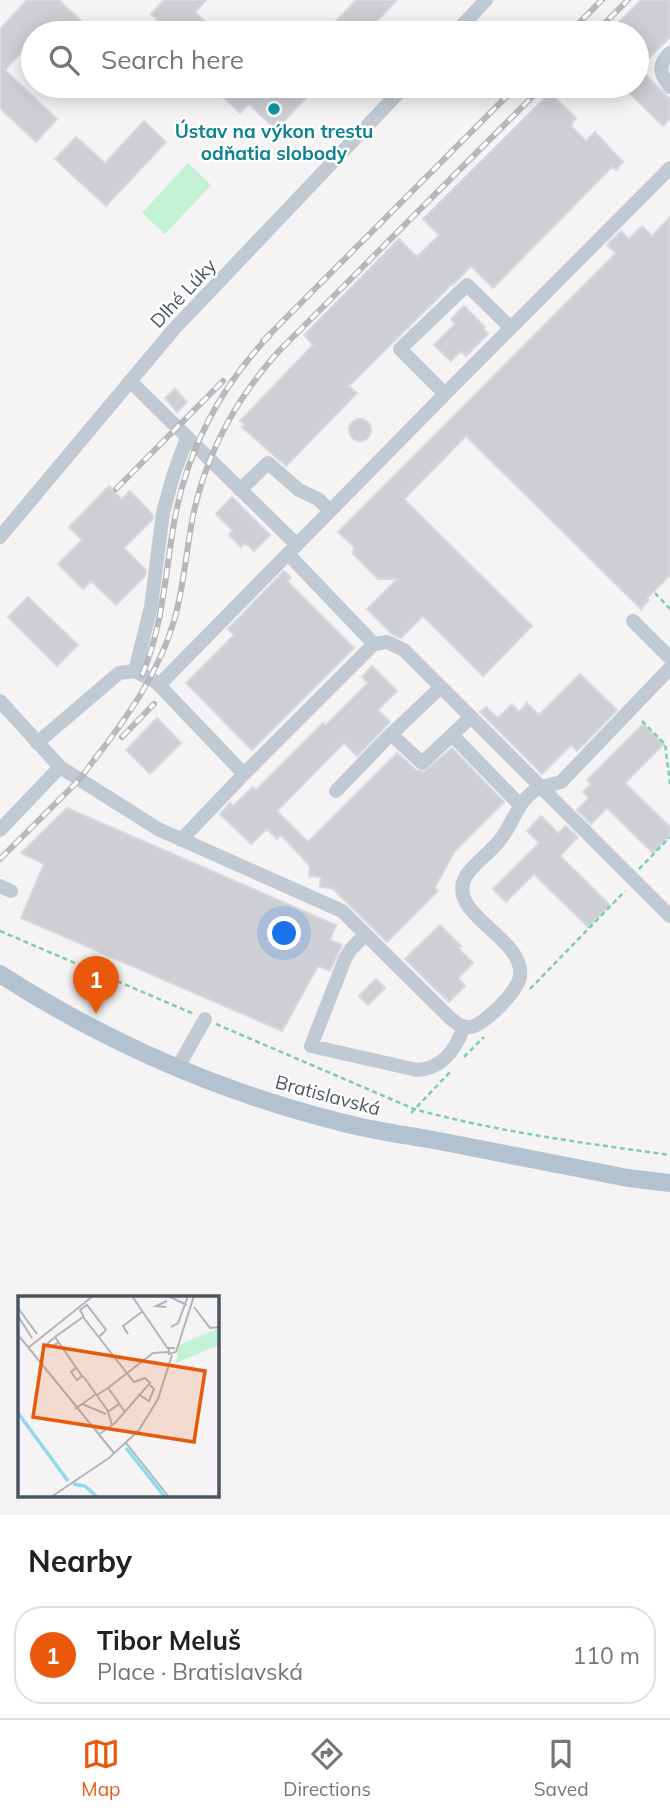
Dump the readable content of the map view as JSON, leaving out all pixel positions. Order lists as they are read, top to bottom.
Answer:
{
  "streets": {
    "main road": ["Bratislavská"],
    "street": ["Dlhé Lúky"]
  },
  "places": ["Ústav na výkon trestu odňatia slobody"],
  "page": {
    "search": "Search here",
    "pins": "1",
    "heading": "Nearby",
    "list": [
      {
        "mark": "1",
        "name": "Tibor Meluš",
        "note": "Place · Bratislavská",
        "value": "110 m"
      }
    ],
    "nav": ["Map", "Directions", "Saved"]
  }
}
